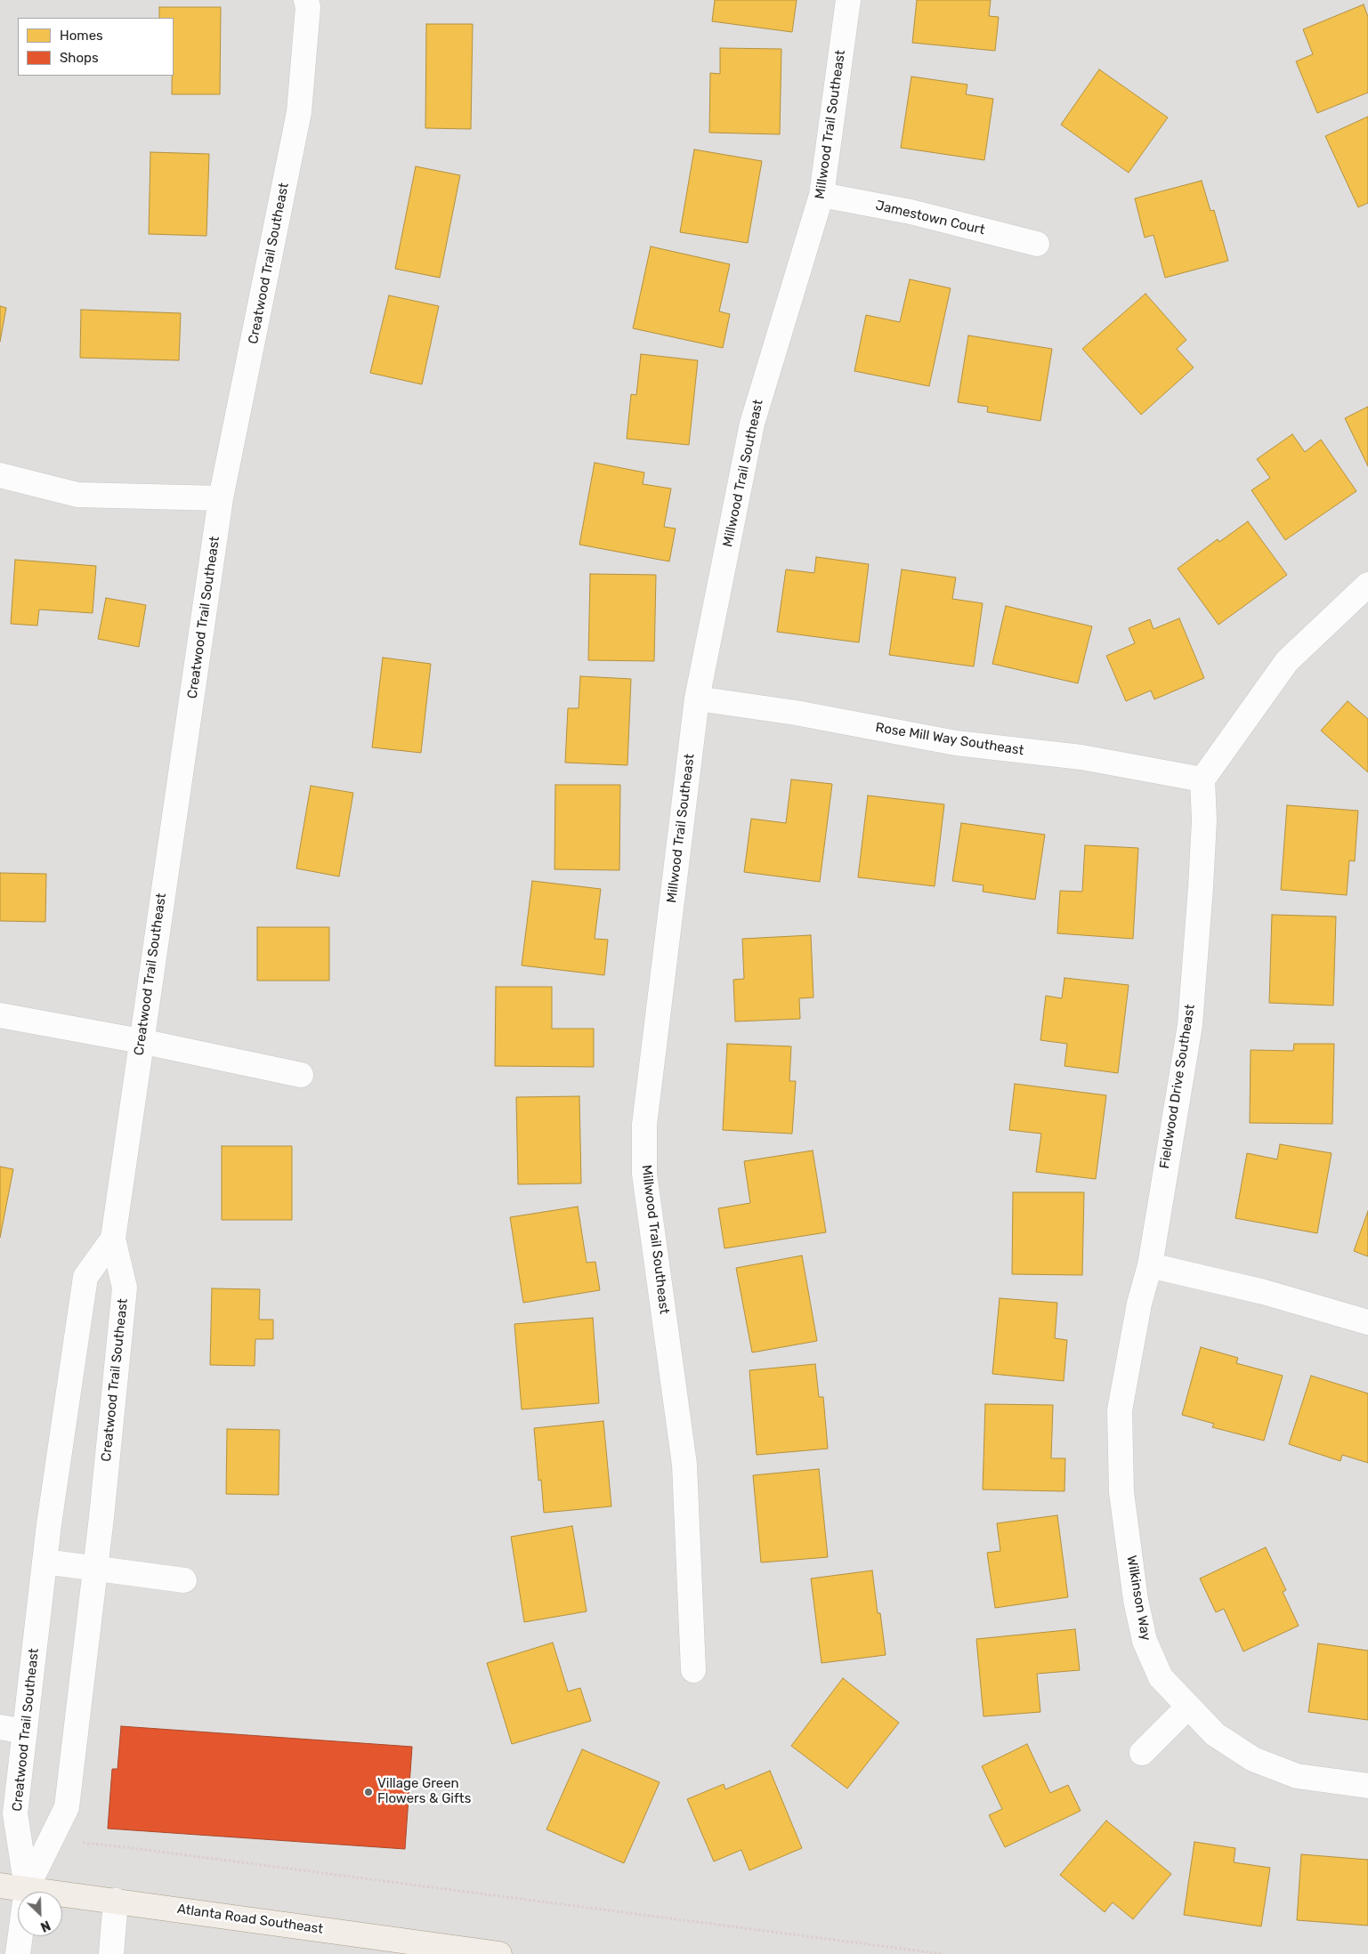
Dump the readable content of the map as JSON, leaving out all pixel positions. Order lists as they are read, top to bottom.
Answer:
{
  "streets": {
    "main road": ["Atlanta Road Southeast"],
    "street": [
      "Millwood Trail Southeast",
      "Jamestown Court",
      "Creatwood Trail Southeast",
      "Rose Mill Way Southeast",
      "Fieldwood Drive Southeast",
      "Wilkinson Way"
    ]
  },
  "crossings": [
    ["Millwood Trail Southeast", "Jamestown Court"],
    ["Millwood Trail Southeast", "Rose Mill Way Southeast"],
    ["Creatwood Trail Southeast", "Atlanta Road Southeast"],
    ["Rose Mill Way Southeast", "Fieldwood Drive Southeast"],
    ["Fieldwood Drive Southeast", "Wilkinson Way"]
  ],
  "places": ["Village Green Flowers & Gifts"],
  "legend": ["Homes", "Shops"],
  "north": "bottom right"
}
